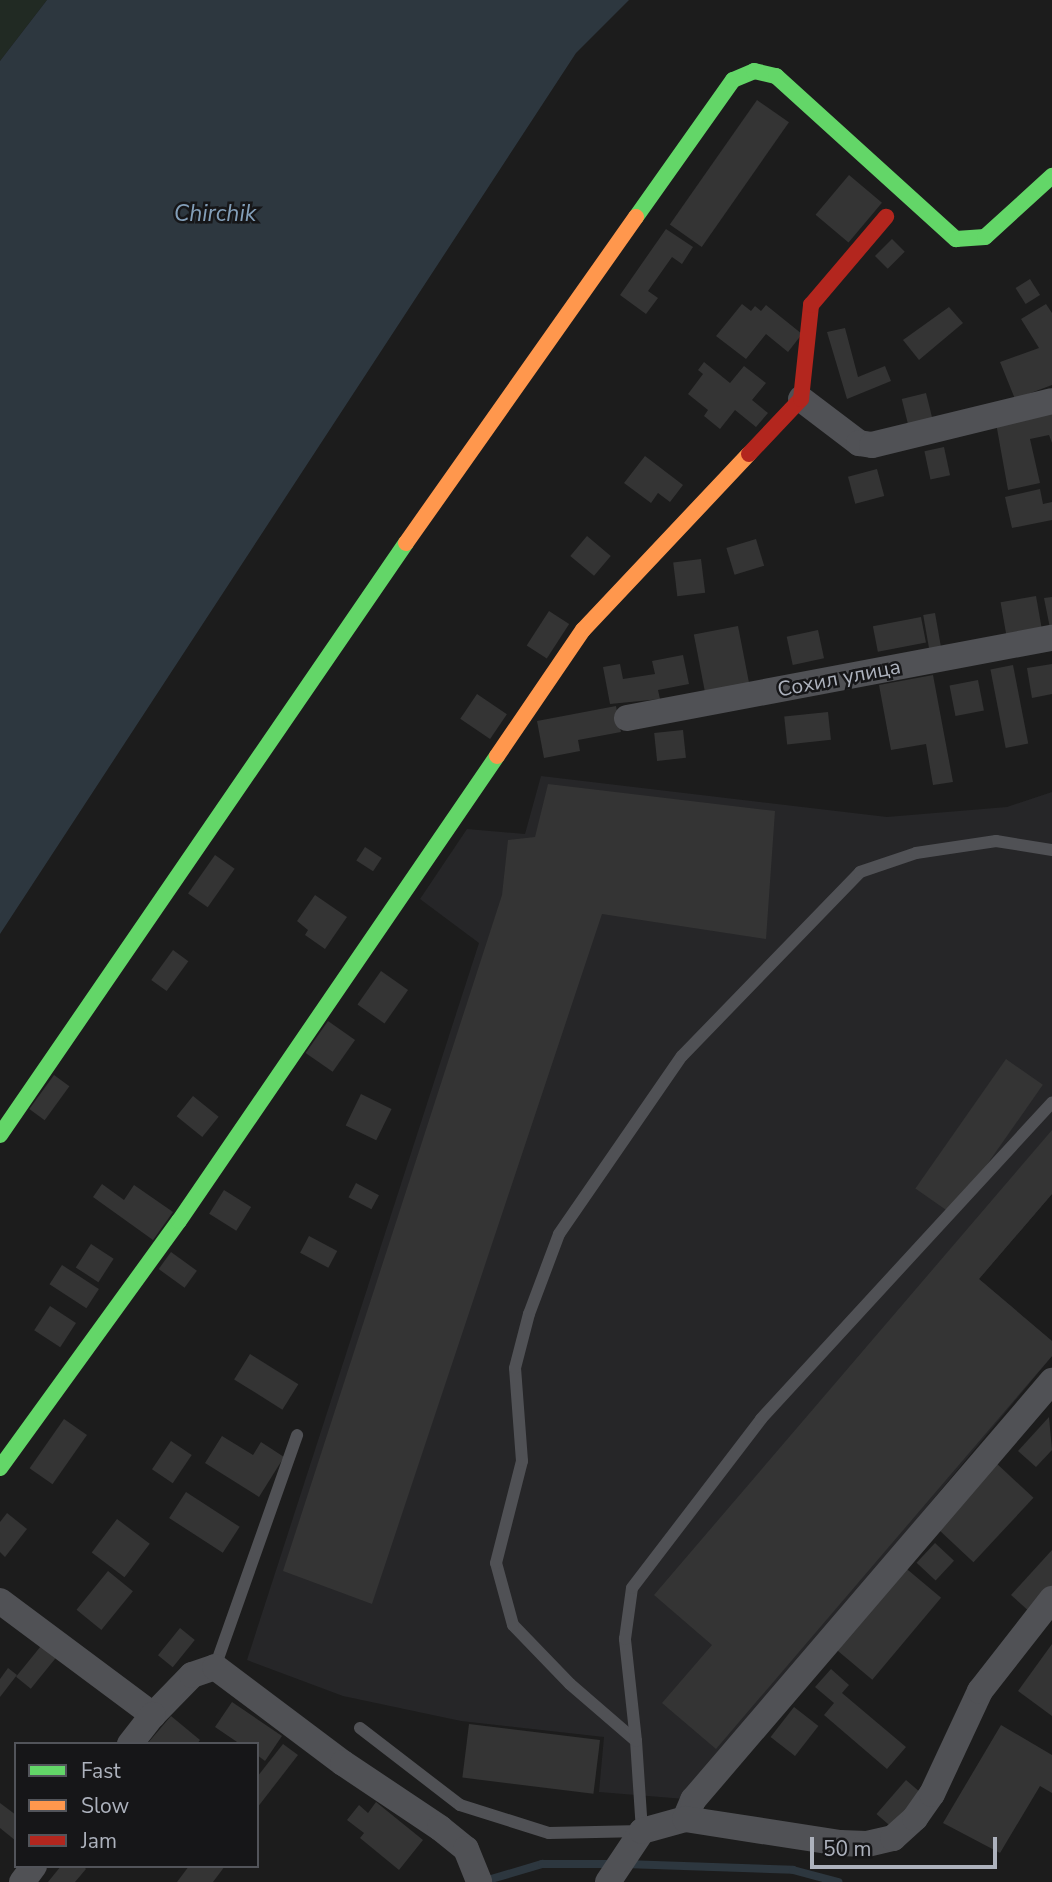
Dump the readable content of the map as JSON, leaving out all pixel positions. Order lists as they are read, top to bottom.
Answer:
{
  "streets": {
    "street": ["Сохил улица"]
  },
  "water": ["Chirchik"],
  "legend": ["Fast", "Slow", "Jam"],
  "scale_bar": "50 m"
}
